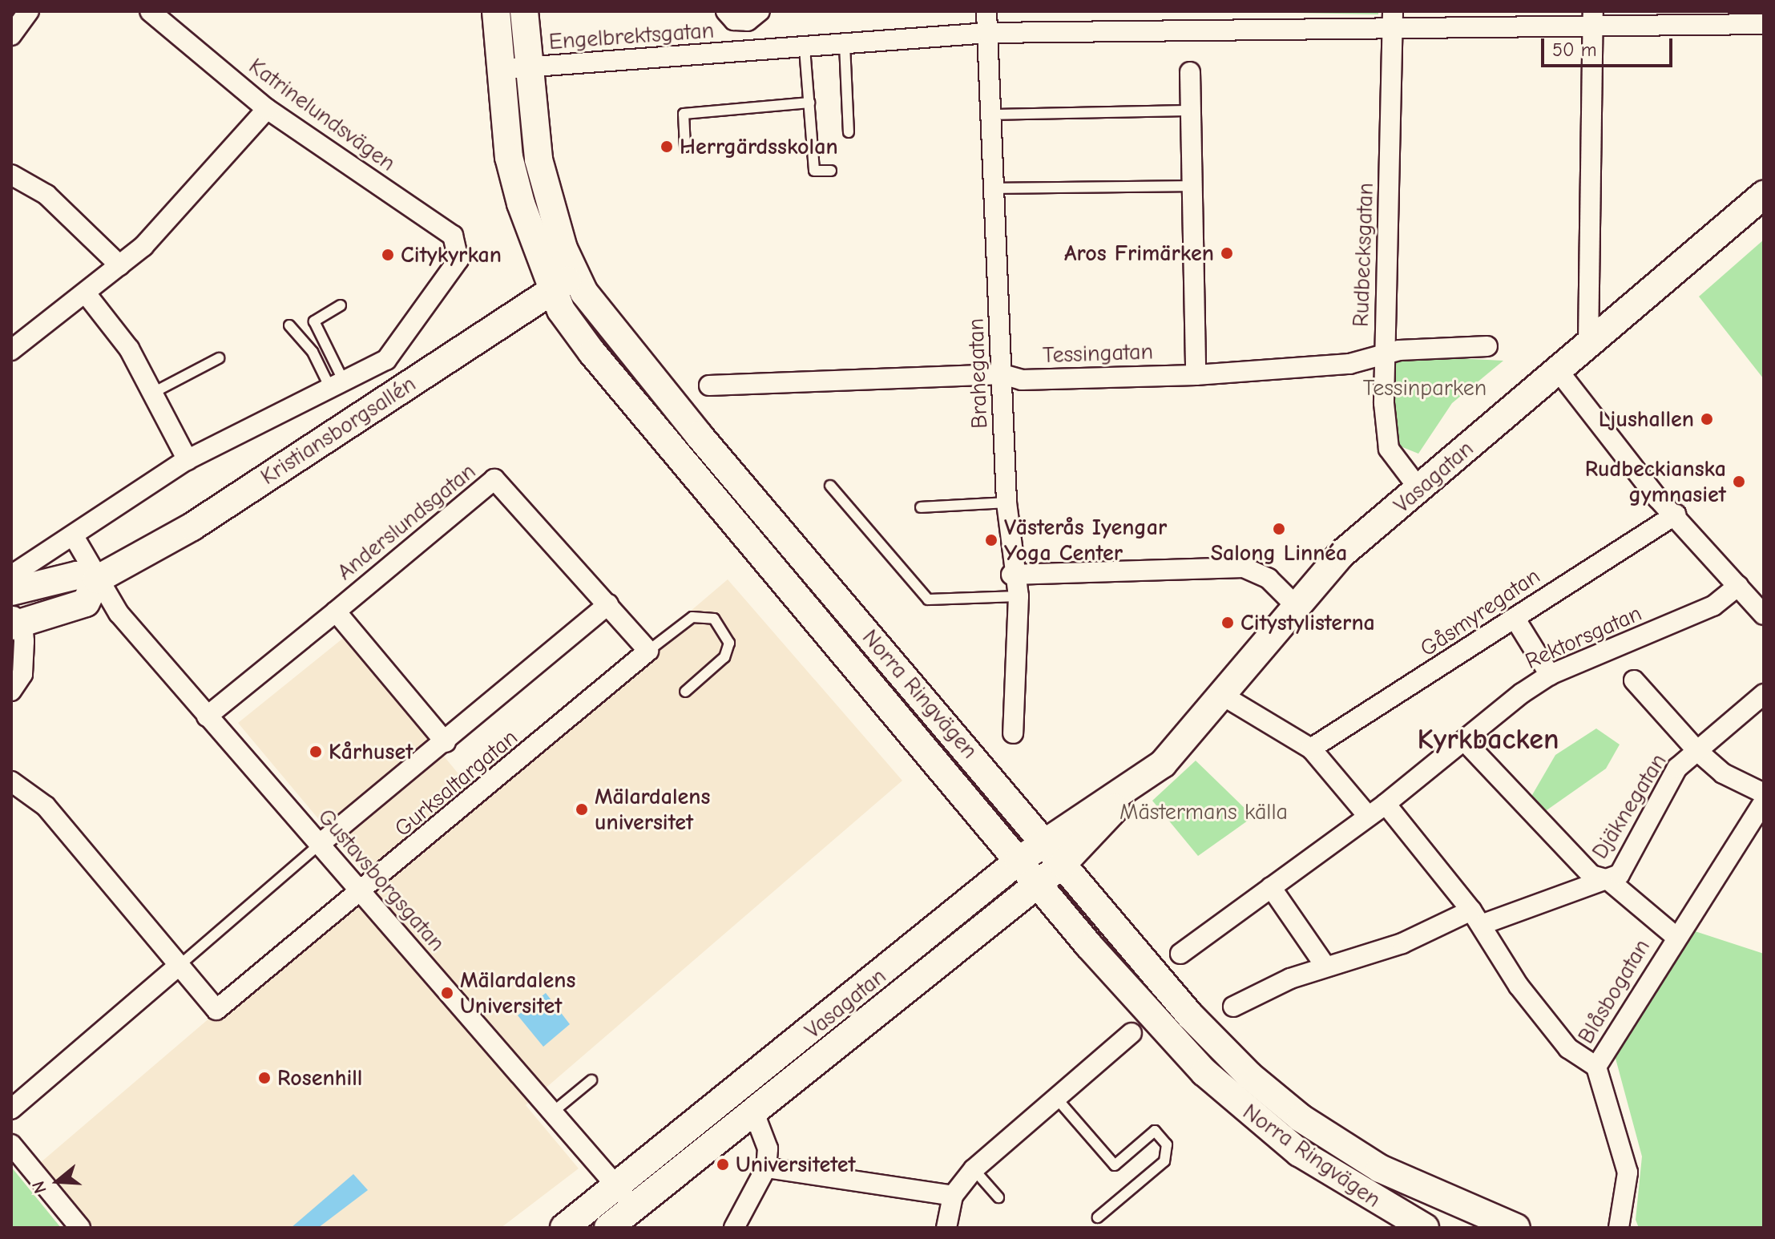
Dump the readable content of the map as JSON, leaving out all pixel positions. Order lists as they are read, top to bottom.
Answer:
{
  "streets": {
    "main road": ["Kristiansborgsallén", "Vasagatan", "Norra Ringvägen"],
    "street": [
      "Engelbrektsgatan",
      "Katrinelundsvägen",
      "Rudbecksgatan",
      "Tessingatan",
      "Brahegatan",
      "Anderslundsgatan",
      "Gåsmyregatan",
      "Rektorsgatan",
      "Gurksaltargatan",
      "Djäknegatan",
      "Gustavsborgsgatan",
      "Blåsbogatan"
    ]
  },
  "crossings": [
    ["Engelbrektsgatan", "Rudbecksgatan"],
    ["Engelbrektsgatan", "Brahegatan"],
    ["Engelbrektsgatan", "Norra Ringvägen"],
    ["Katrinelundsvägen", "Kristiansborgsallén"],
    ["Rudbecksgatan", "Tessingatan"],
    ["Rudbecksgatan", "Vasagatan"],
    ["Tessingatan", "Brahegatan"],
    ["Kristiansborgsallén", "Norra Ringvägen"],
    ["Kristiansborgsallén", "Gustavsborgsgatan"],
    ["Vasagatan", "Norra Ringvägen"],
    ["Vasagatan", "Gustavsborgsgatan"],
    ["Anderslundsgatan", "Gurksaltargatan"],
    ["Anderslundsgatan", "Gustavsborgsgatan"],
    ["Gurksaltargatan", "Gustavsborgsgatan"]
  ],
  "districts": ["Kyrkbacken"],
  "parks": ["Tessinparken", "Mästermans källa"],
  "places": [
    "Herrgärdsskolan",
    "Aros Frimärken",
    "Citykyrkan",
    "Ljushallen",
    "Rudbeckianska gymnasiet",
    "Salong Linnéa",
    "Västerås Iyengar Yoga Center",
    "Citystylisterna",
    "Kårhuset",
    "Mälardalens universitet",
    "Mälardalens Universitet",
    "Rosenhill",
    "Universitetet"
  ],
  "scale_bar": "50 m",
  "north": "left"
}
